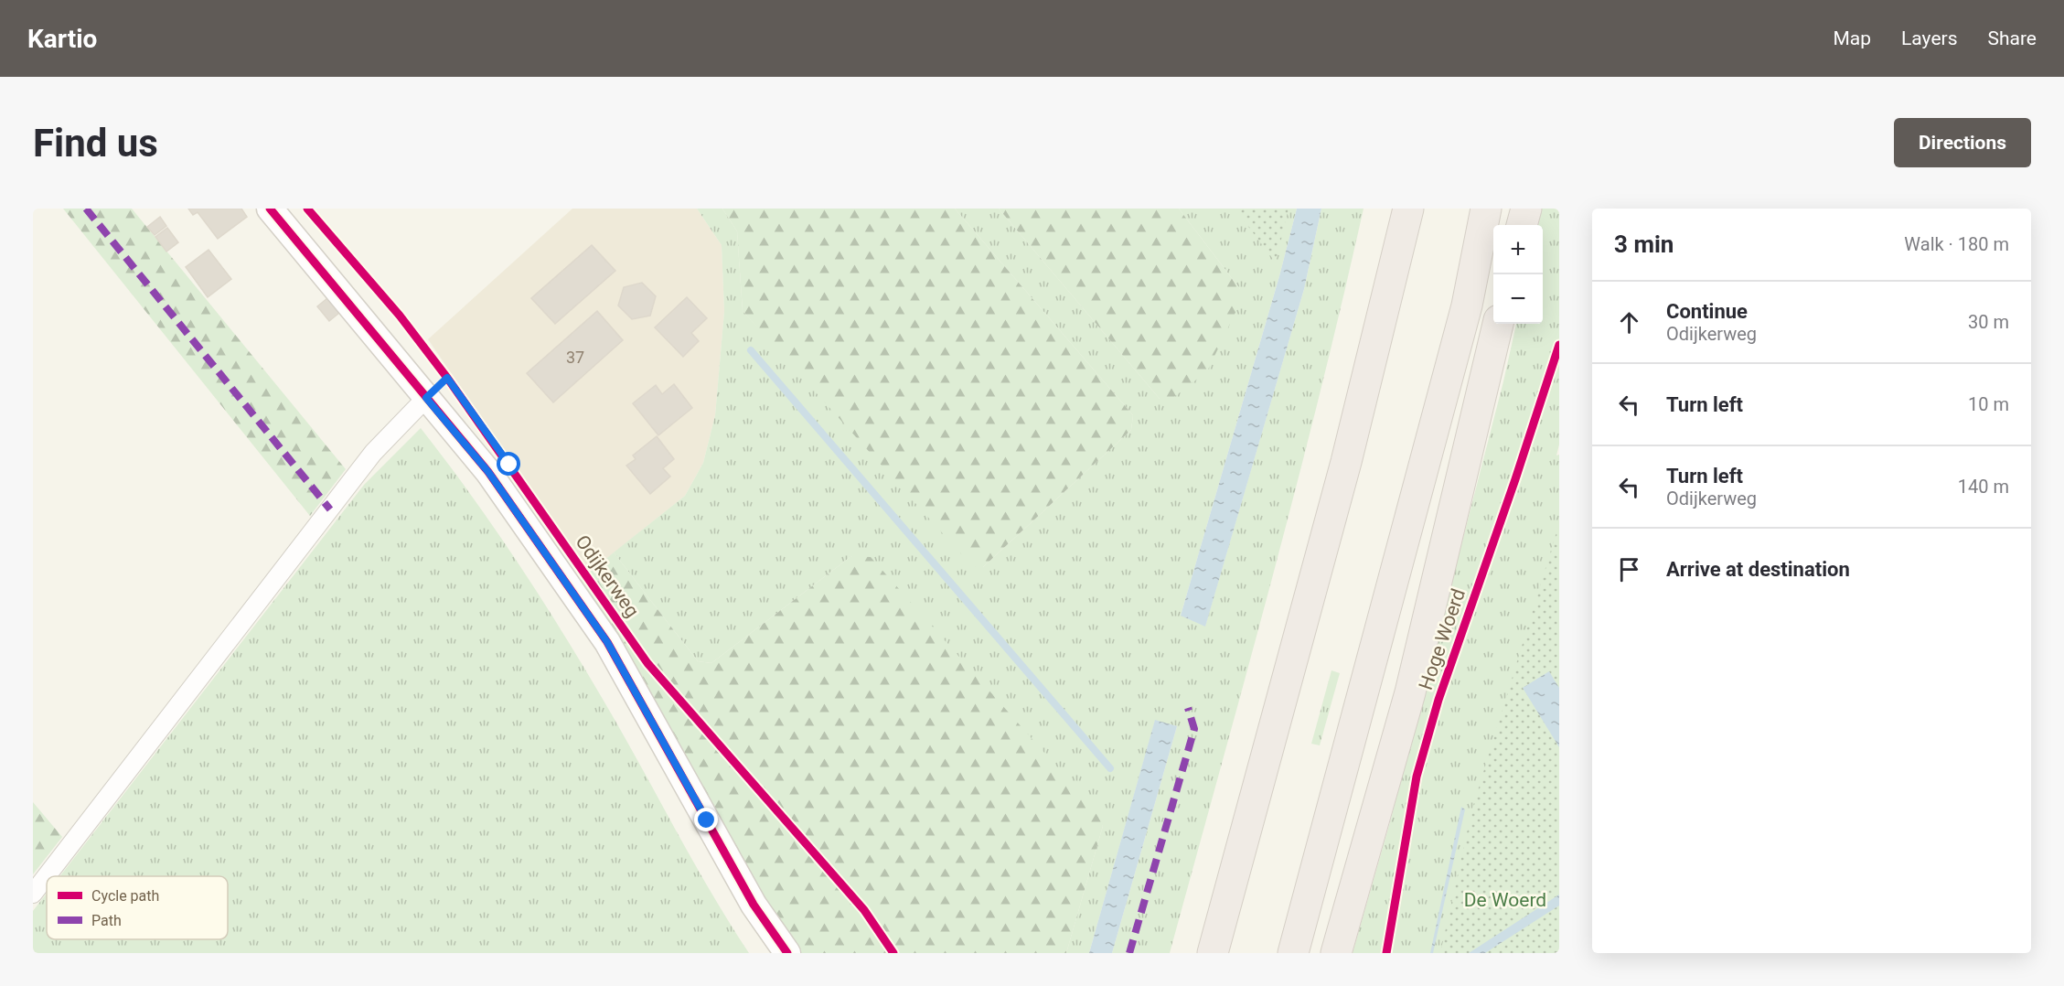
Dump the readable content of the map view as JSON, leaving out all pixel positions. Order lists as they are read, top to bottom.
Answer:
{
  "streets": {
    "street": ["Odijkerweg"],
    "cycle path": ["Hoge Woerd"]
  },
  "parks": ["De Woerd"],
  "house_numbers": ["37"],
  "legend": ["Cycle path", "Path"],
  "page": {
    "header": "Kartio",
    "nav": ["Map", "Layers", "Share"],
    "buttons": "Directions",
    "title": "Find us",
    "heading": ["3 min", "Walk · 180 m"],
    "map_buttons": ["+", "−"],
    "list": [
      ["Continue", "Odijkerweg", "30 m"],
      ["Turn left", "10 m"],
      ["Turn left", "Odijkerweg", "140 m"],
      "Arrive at destination"
    ]
  }
}
